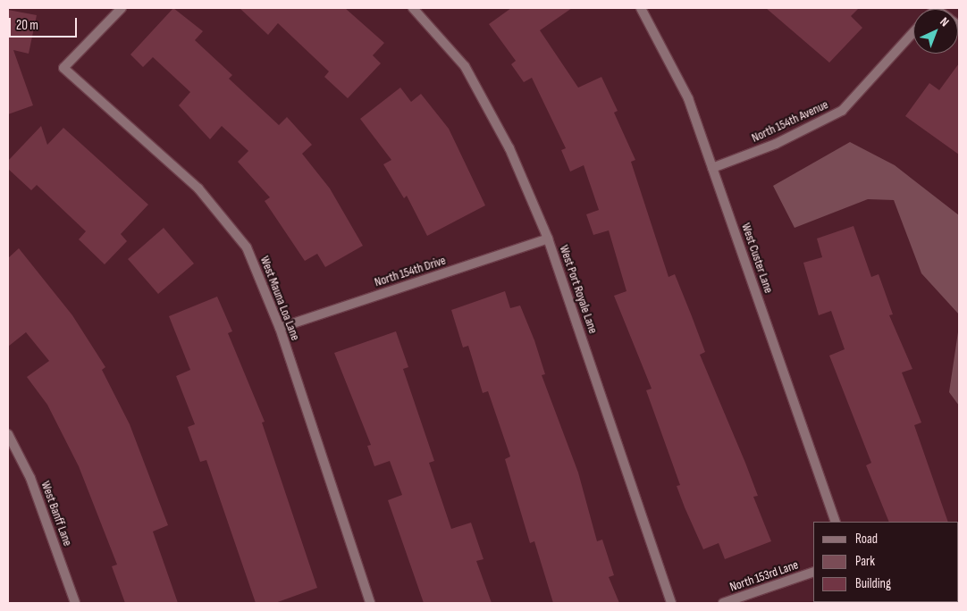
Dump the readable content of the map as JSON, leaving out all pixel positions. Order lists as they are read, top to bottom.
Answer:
{
  "streets": {
    "street": [
      "North 154th Avenue",
      "West Custer Lane",
      "North 154th Drive",
      "West Port Royale Lane",
      "West Mauna Loa Lane",
      "West Banff Lane",
      "North 153rd Lane"
    ]
  },
  "crossings": [
    ["North 154th Avenue", "West Custer Lane"],
    ["North 154th Drive", "West Port Royale Lane"],
    ["North 154th Drive", "West Mauna Loa Lane"]
  ],
  "legend": ["Road", "Park", "Building"],
  "scale_bar": "20 m",
  "north": "top right"
}
